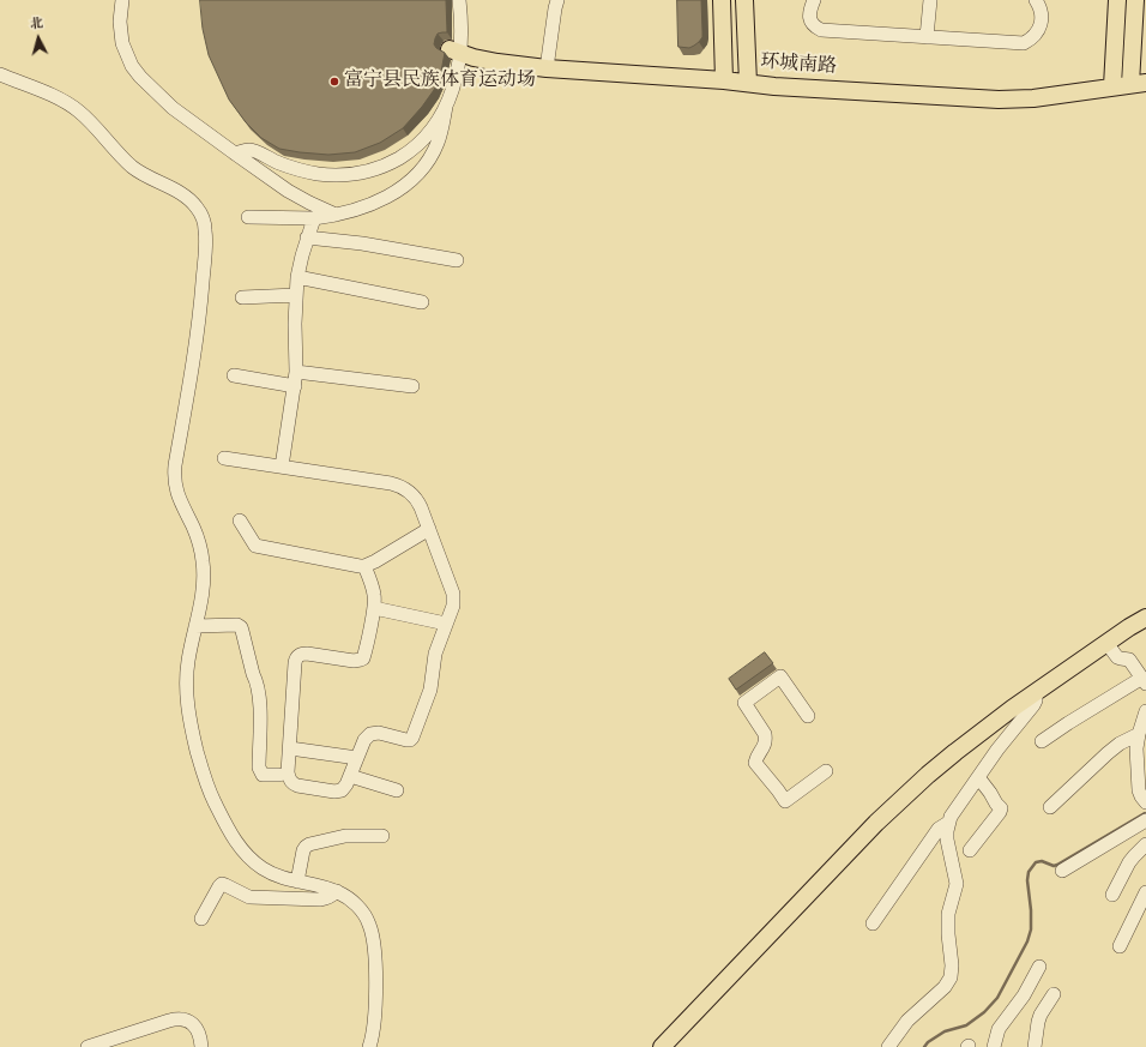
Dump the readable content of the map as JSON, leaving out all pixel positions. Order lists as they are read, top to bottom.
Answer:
{
  "streets": {
    "main road": ["环城南路"]
  },
  "places": ["富宁县民族体育运动场"],
  "north": "top"
}
